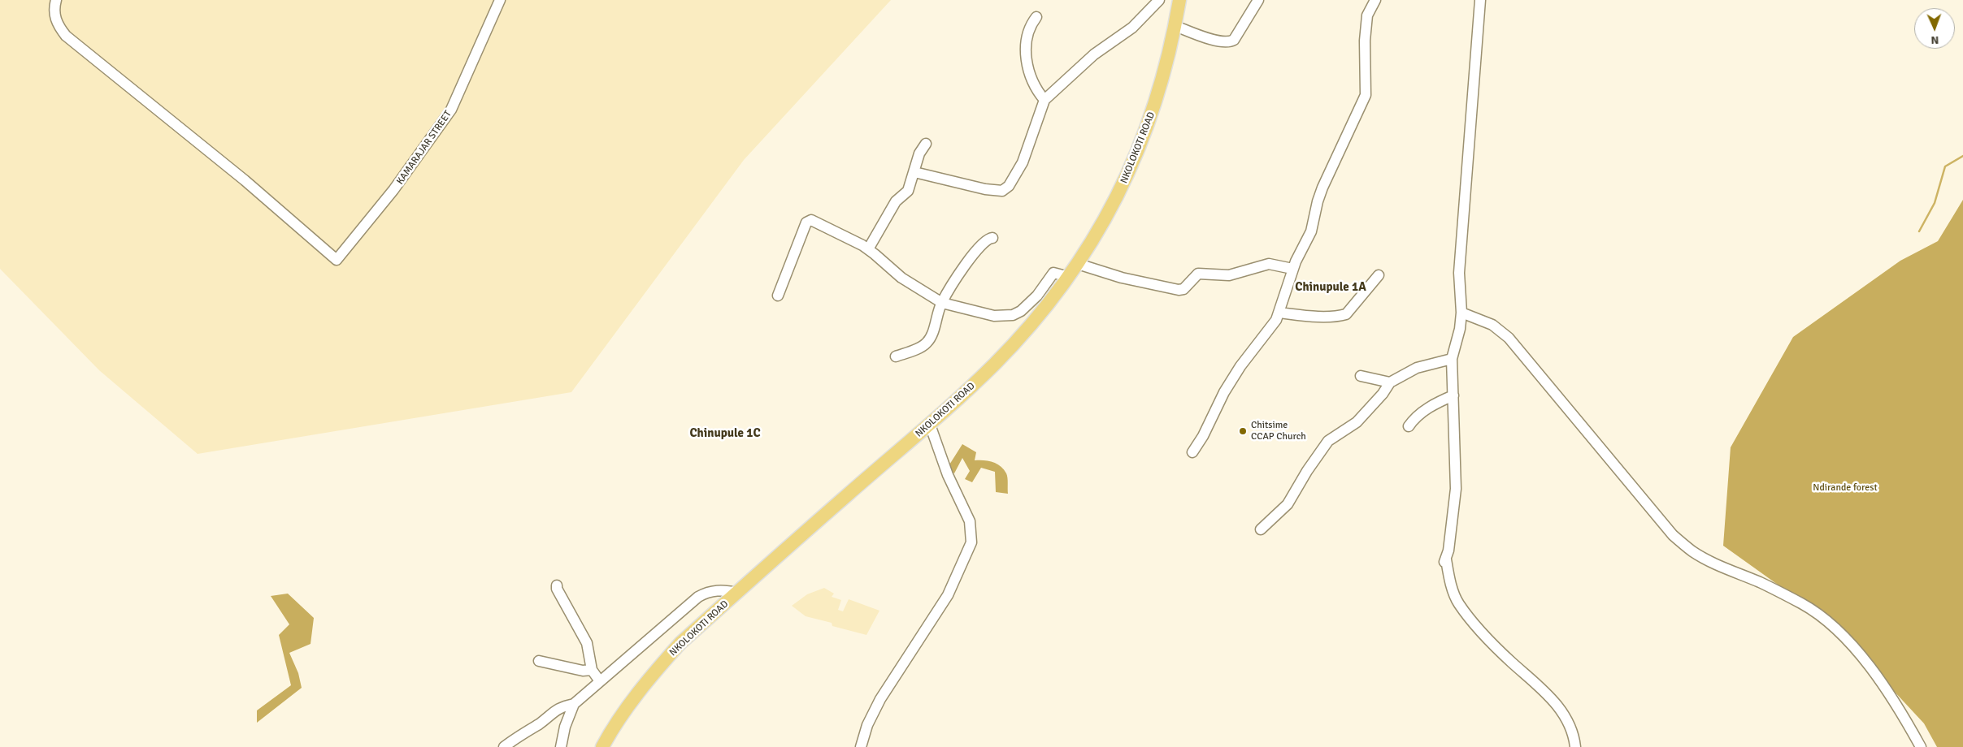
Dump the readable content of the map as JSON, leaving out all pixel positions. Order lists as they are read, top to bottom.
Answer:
{
  "streets": {
    "main road": ["NKOLOKOTI ROAD"],
    "street": ["KAMARAJAR STREET"]
  },
  "districts": ["Chinupule 1A", "Chinupule 1C"],
  "parks": ["Ndirande forest"],
  "places": ["Chitsime CCAP Church"],
  "north": "bottom"
}
